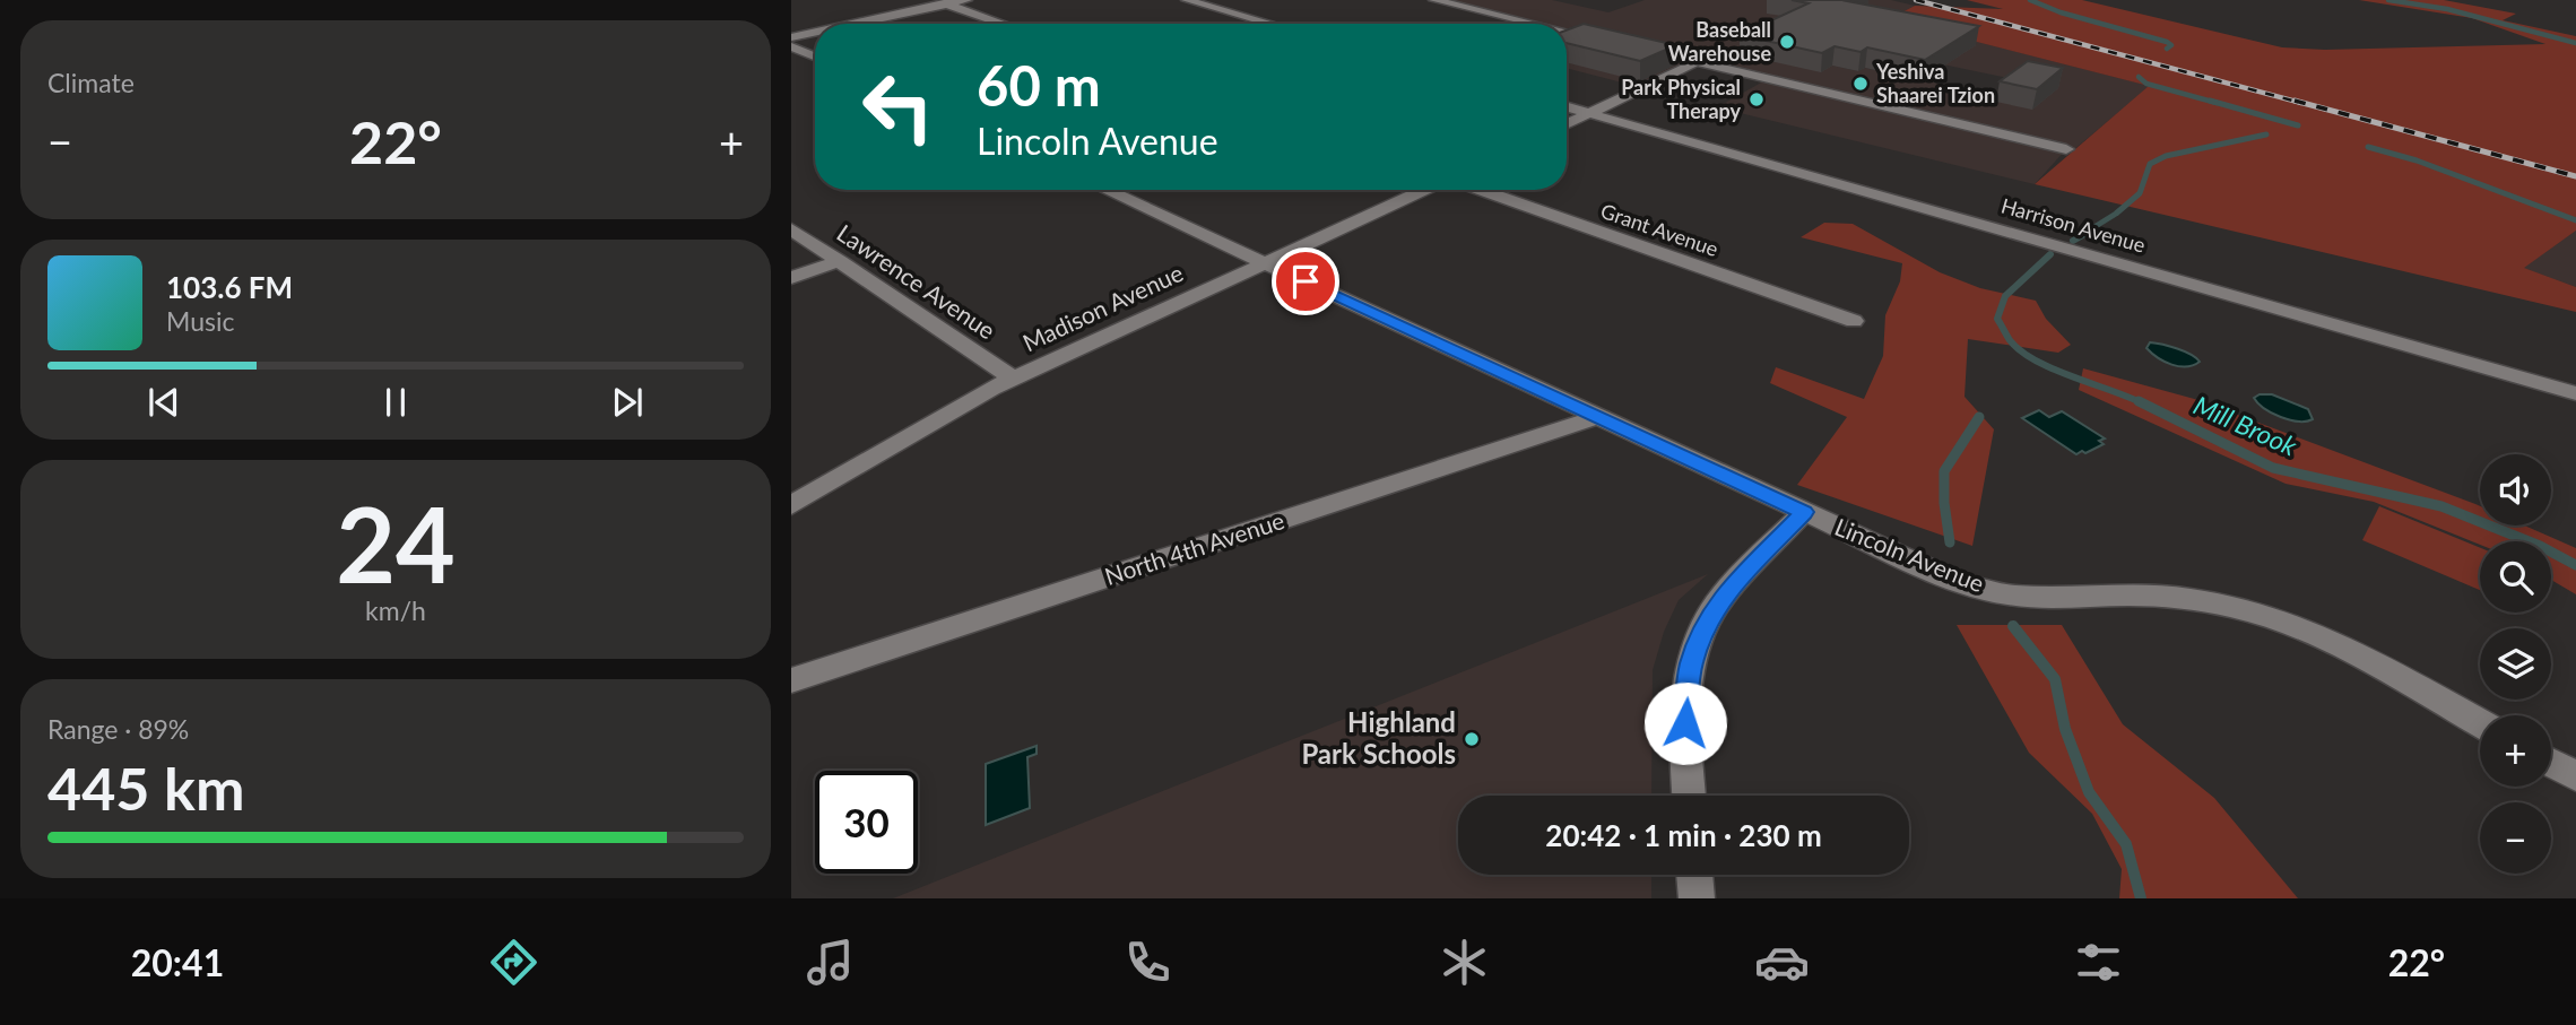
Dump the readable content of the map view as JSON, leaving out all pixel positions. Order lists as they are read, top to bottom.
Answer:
{
  "streets": {
    "street": [
      "Harrison Avenue",
      "Grant Avenue",
      "Lawrence Avenue",
      "Madison Avenue",
      "North 4th Avenue",
      "Lincoln Avenue"
    ]
  },
  "crossings": [
    ["Lawrence Avenue", "Madison Avenue"],
    ["Madison Avenue", "Lincoln Avenue"],
    ["North 4th Avenue", "Lincoln Avenue"]
  ],
  "water": ["Mill Brook"],
  "places": [
    "Baseball Warehouse",
    "Yeshiva Shaarei Tzion",
    "Park Physical Therapy",
    "Highland Park Schools"
  ],
  "page": {
    "tile": [
      "Climate",
      ["24", "km/h"],
      ["Range · 89%", "445 km"]
    ],
    "turn": ["60 m", "Lincoln Avenue"],
    "heat": ["−", "22°", "+"],
    "song": ["103.6 FM", "Music"],
    "map_buttons": ["+", "−"],
    "limit": "30",
    "trip": "20:42 · 1 min · 230 m",
    "tabs": ["20:41", "22°"]
  }
}
